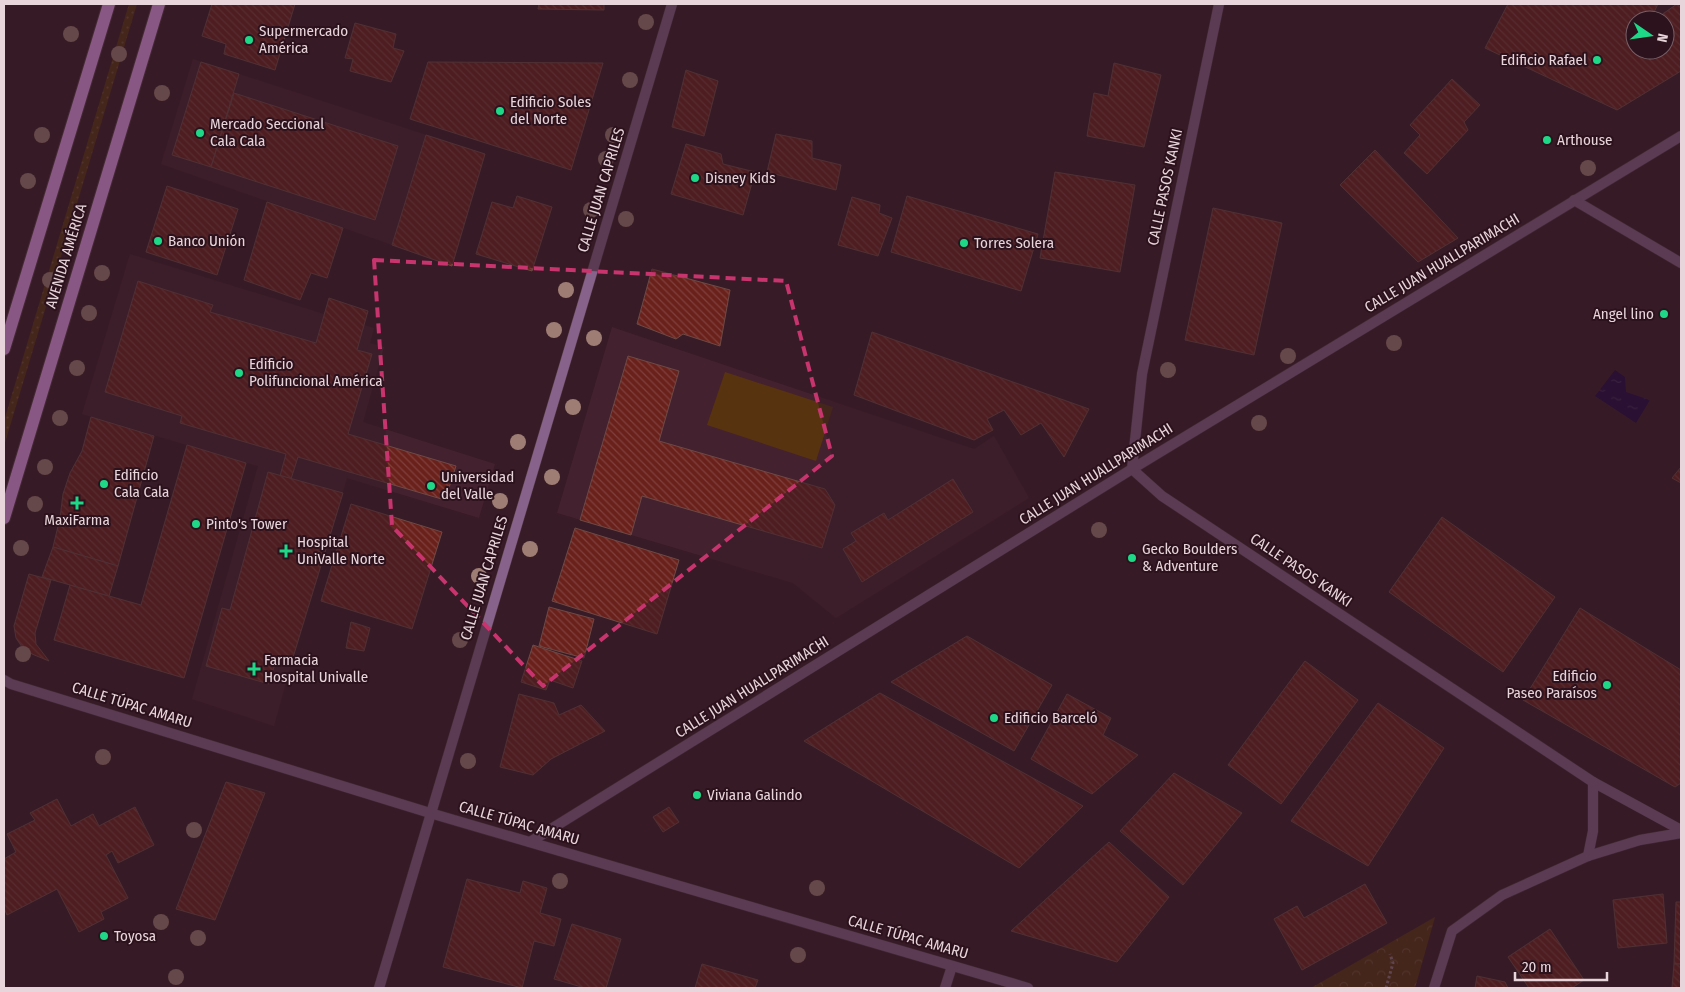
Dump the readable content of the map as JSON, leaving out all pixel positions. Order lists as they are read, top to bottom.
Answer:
{
  "streets": {
    "main road": ["AVENIDA AMÉRICA"],
    "street": [
      "CALLE PASOS KANKI",
      "CALLE JUAN CAPRILES",
      "CALLE JUAN HUALLPARIMACHI",
      "CALLE TÚPAC AMARU"
    ]
  },
  "crossings": [
    ["CALLE PASOS KANKI", "CALLE JUAN HUALLPARIMACHI"],
    ["CALLE JUAN CAPRILES", "CALLE TÚPAC AMARU"],
    ["CALLE JUAN HUALLPARIMACHI", "CALLE TÚPAC AMARU"]
  ],
  "places": {
    "other": [
      "Supermercado América",
      "Edificio Rafael",
      "Edificio Soles del Norte",
      "Mercado Seccional Cala Cala",
      "Arthouse",
      "Disney Kids",
      "Banco Unión",
      "Torres Solera",
      "Angel lino",
      "Edificio Polifuncional América",
      "Edificio Cala Cala",
      "Universidad del Valle",
      "Pinto's Tower",
      "Gecko Boulders & Adventure",
      "Edificio Paseo Paraísos",
      "Edificio Barceló",
      "Viviana Galindo",
      "Toyosa"
    ],
    "health": ["MaxiFarma", "Hospital UniValle Norte", "Farmacia Hospital Univalle"]
  },
  "scale_bar": "20 m",
  "north": "right"
}
